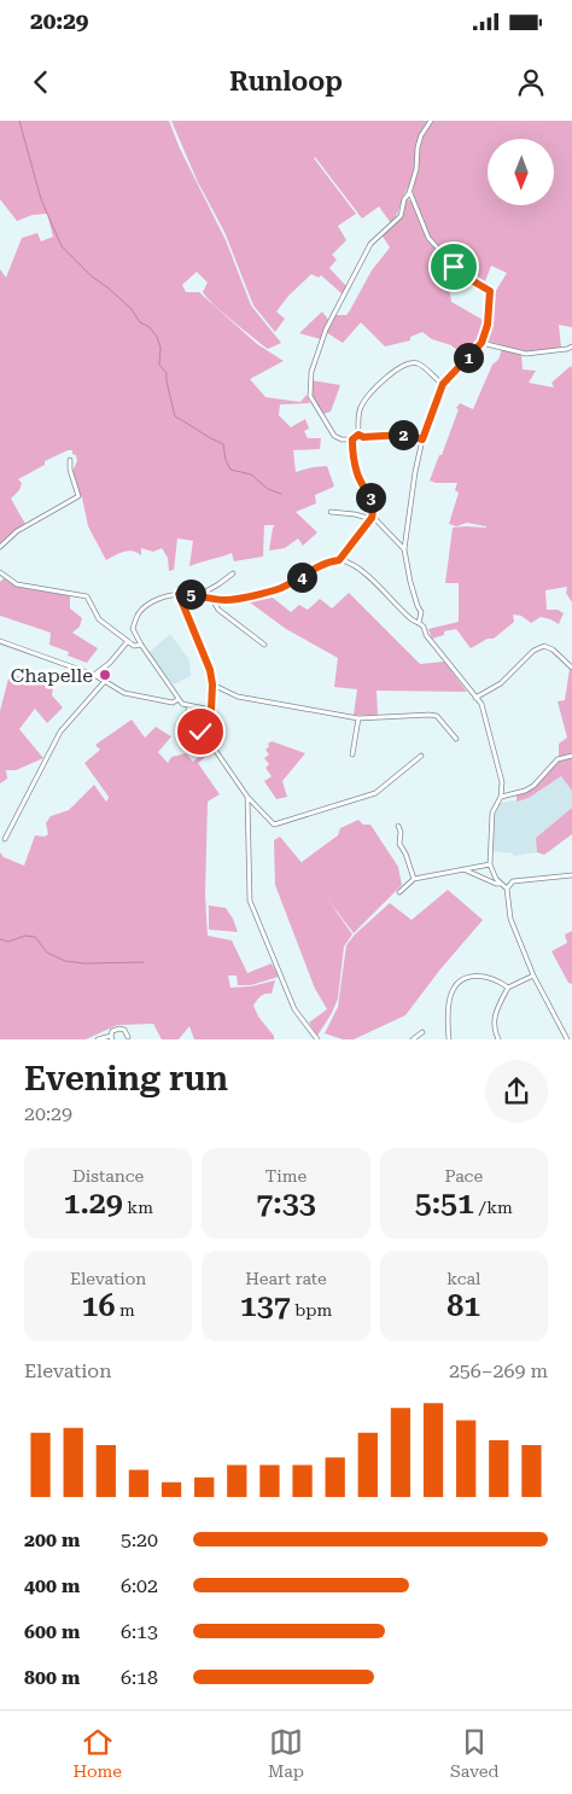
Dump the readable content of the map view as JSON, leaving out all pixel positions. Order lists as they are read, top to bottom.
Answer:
{
  "places": ["Chapelle"],
  "north": "bottom",
  "page": {
    "status": "20:29",
    "header": "Runloop",
    "pins": [
      "1",
      "2",
      "3",
      "4",
      "5"
    ],
    "heading": ["Evening run", "20:29"],
    "stats": [
      ["Distance", "1.29 km"],
      ["Time", "7:33"],
      ["Pace", "5:51 /km"],
      ["Elevation", "16 m"],
      ["Heart rate", "137 bpm"],
      ["kcal", "81"]
    ],
    "chart": ["Elevation", "256–269 m"],
    "list": [
      {
        "name": "200 m",
        "note": "5:20"
      },
      {
        "name": "400 m",
        "note": "6:02"
      },
      {
        "name": "600 m",
        "note": "6:13"
      },
      {
        "name": "800 m",
        "note": "6:18"
      }
    ],
    "tabs": ["Home", "Map", "Saved"]
  }
}
